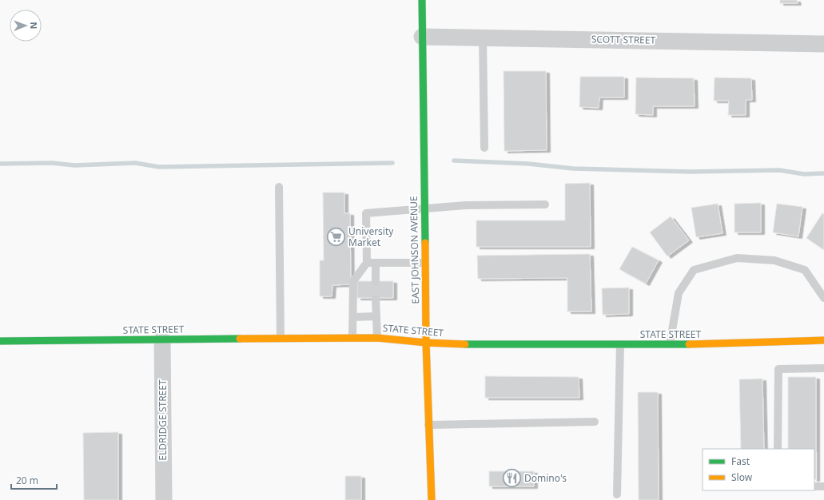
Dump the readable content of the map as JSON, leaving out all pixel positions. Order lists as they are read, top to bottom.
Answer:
{
  "streets": {
    "street": [
      "SCOTT STREET",
      "EAST JOHNSON AVENUE",
      "STATE STREET",
      "ELDRIDGE STREET"
    ]
  },
  "crossings": [
    ["SCOTT STREET", "EAST JOHNSON AVENUE"],
    ["EAST JOHNSON AVENUE", "STATE STREET"],
    ["STATE STREET", "ELDRIDGE STREET"]
  ],
  "places": {
    "supermarket": ["University Market"],
    "restaurant": ["Domino's"]
  },
  "legend": ["Fast", "Slow"],
  "scale_bar": "20 m",
  "north": "right"
}
